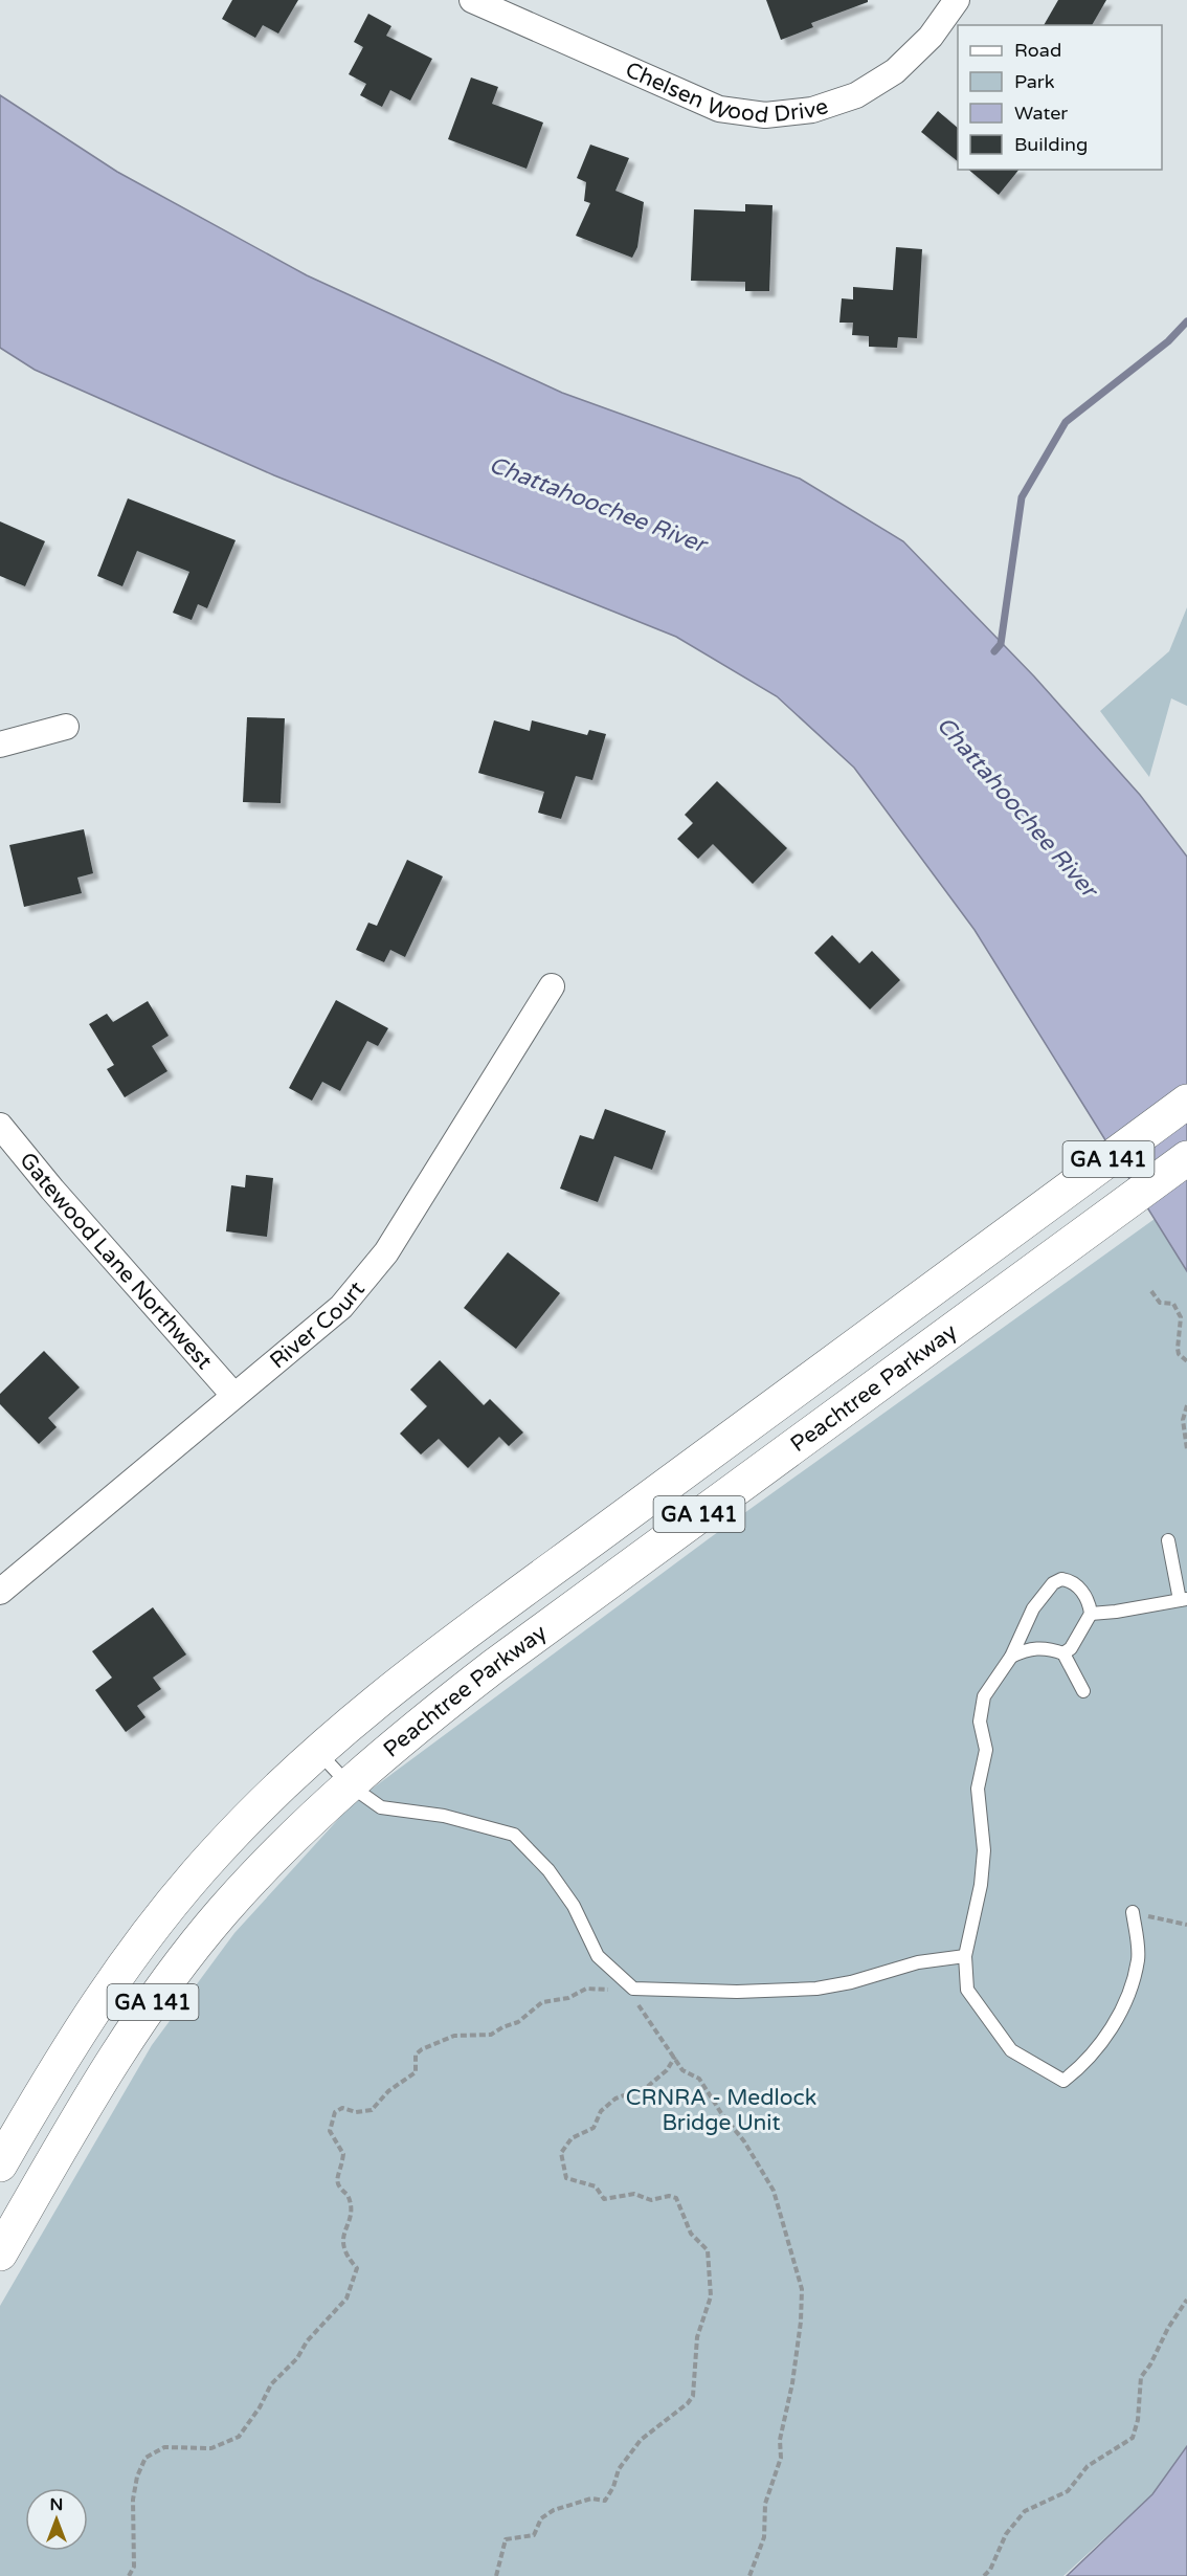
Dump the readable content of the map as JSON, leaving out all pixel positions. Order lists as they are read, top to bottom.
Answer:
{
  "streets": {
    "highway": ["GA 141", "Peachtree Parkway"],
    "street": ["Chelsen Wood Drive", "Gatewood Lane Northwest", "River Court"]
  },
  "crossings": [
    ["Gatewood Lane Northwest", "River Court"]
  ],
  "water": ["Chattahoochee River"],
  "parks": ["CRNRA - Medlock Bridge Unit"],
  "legend": [
    "Road",
    "Park",
    "Water",
    "Building"
  ],
  "north": "top"
}
